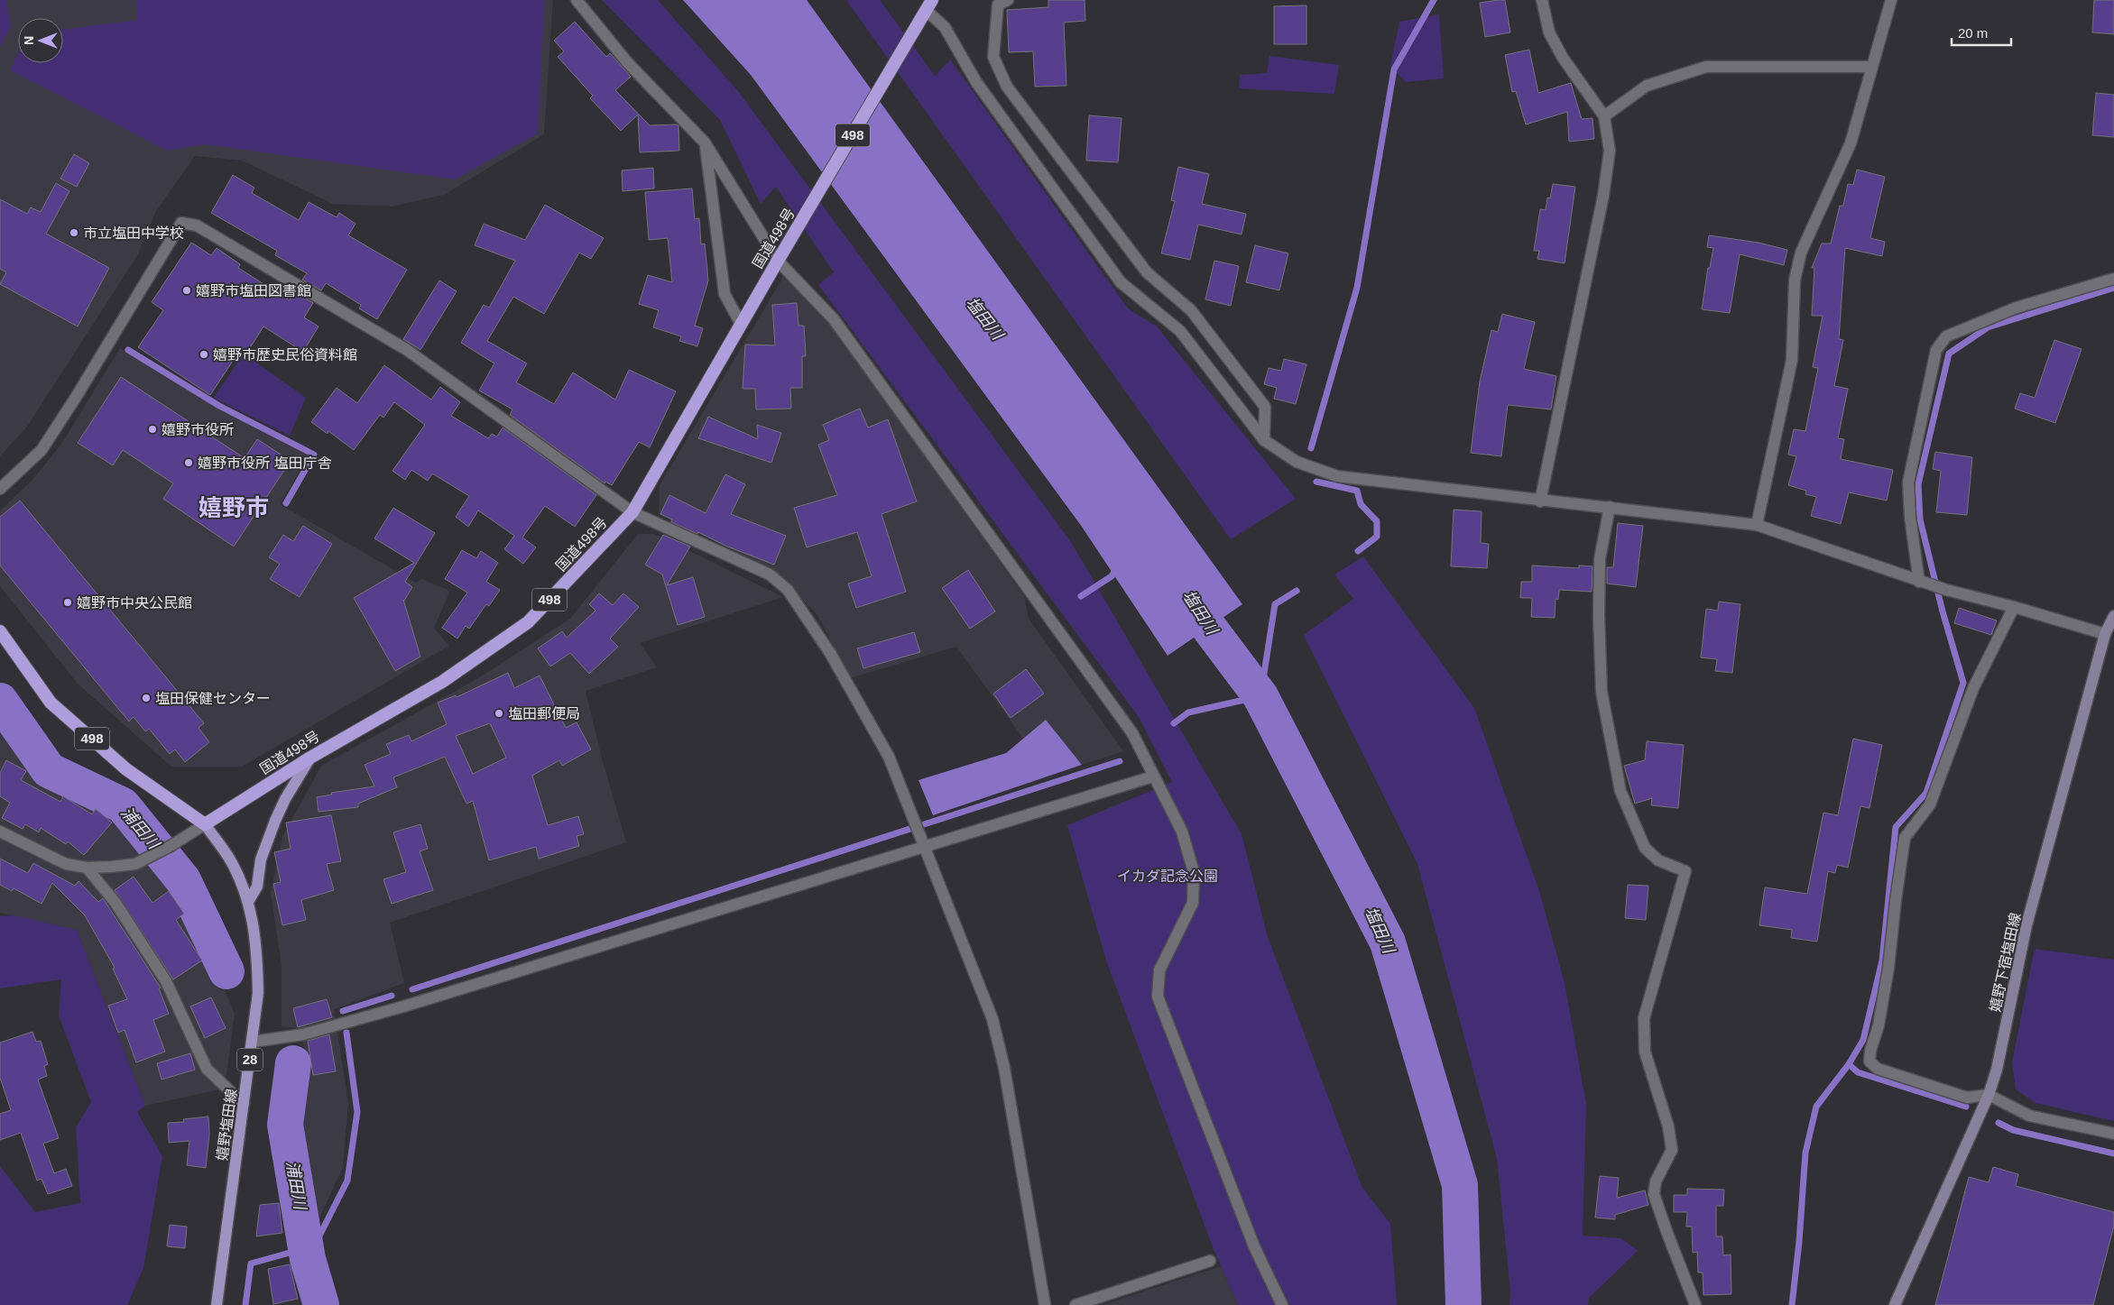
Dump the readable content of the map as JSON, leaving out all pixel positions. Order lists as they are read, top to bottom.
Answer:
{
  "streets": {
    "highway": ["498", "国道498号"],
    "main road": ["嬉野下宿塩田線", "28", "嬉野塩田線"]
  },
  "crossings": [
    ["498", "国道498号"],
    ["498", "嬉野塩田線"],
    ["国道498号", "嬉野塩田線"]
  ],
  "districts": ["嬉野市"],
  "water": ["塩田川", "浦田川"],
  "parks": ["イカダ記念公園"],
  "places": [
    "市立塩田中学校",
    "嬉野市塩田図書館",
    "嬉野市歴史民俗資料館",
    "嬉野市役所",
    "嬉野市役所 塩田庁舎",
    "嬉野市中央公民館",
    "塩田保健センター",
    "塩田郵便局"
  ],
  "scale_bar": "20 m",
  "north": "left"
}
